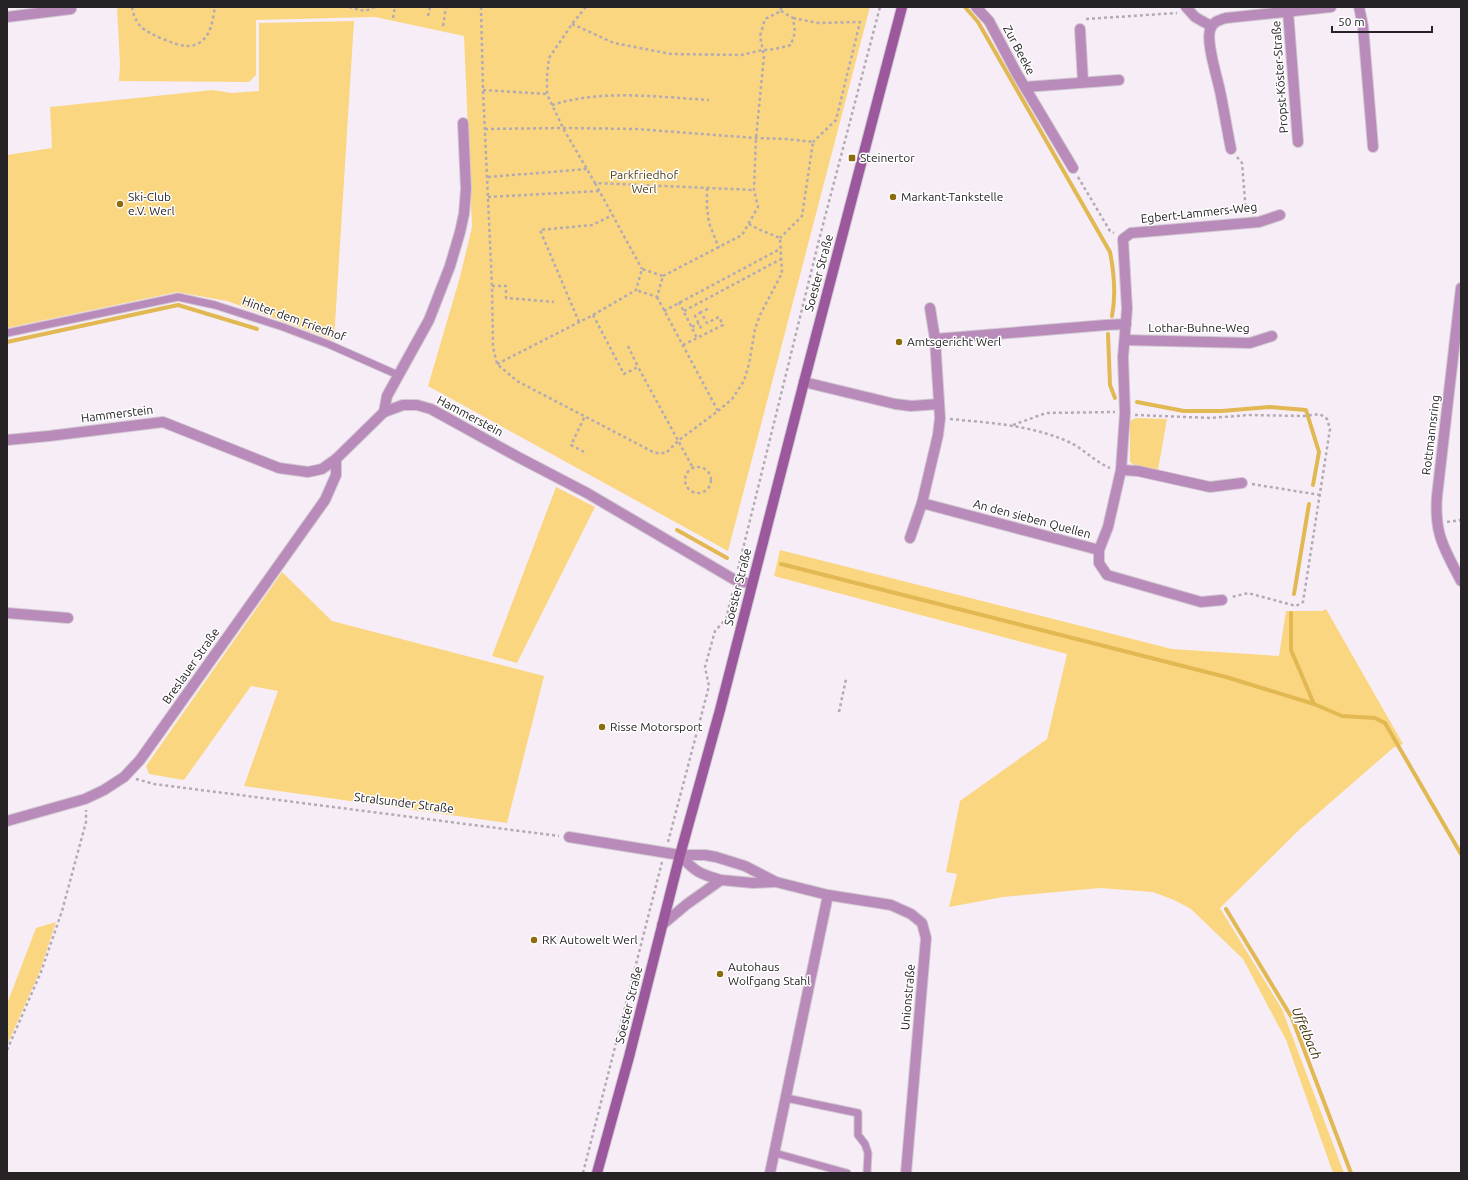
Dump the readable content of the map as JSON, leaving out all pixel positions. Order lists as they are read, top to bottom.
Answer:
{
  "streets": {
    "main road": ["Soester Straße"],
    "street": [
      "Zur Beeke",
      "Propst-Köster-Straße",
      "Egbert-Lammers-Weg",
      "Lothar-Buhne-Weg",
      "Hammerstein",
      "Rottmannsring",
      "An den sieben Quellen",
      "Breslauer Straße",
      "Unionstraße"
    ],
    "lane": ["Hinter dem Friedhof"],
    "path": ["Stralsunder Straße"]
  },
  "crossings": [
    ["Egbert-Lammers-Weg", "An den sieben Quellen"],
    ["Soester Straße", "Hammerstein"],
    ["Soester Straße", "Unionstraße"],
    ["Lothar-Buhne-Weg", "An den sieben Quellen"],
    ["Hammerstein", "Breslauer Straße"],
    ["Breslauer Straße", "Stralsunder Straße"]
  ],
  "water": ["Uffelbach"],
  "parks": ["Parkfriedhof Werl"],
  "places": {
    "transit": ["Steinertor"],
    "other": [
      "Markant-Tankstelle",
      "Ski-Club e.V. Werl",
      "Amtsgericht Werl",
      "Risse Motorsport",
      "RK Autowelt Werl",
      "Autohaus Wolfgang Stahl"
    ]
  },
  "scale_bar": "50 m"
}
